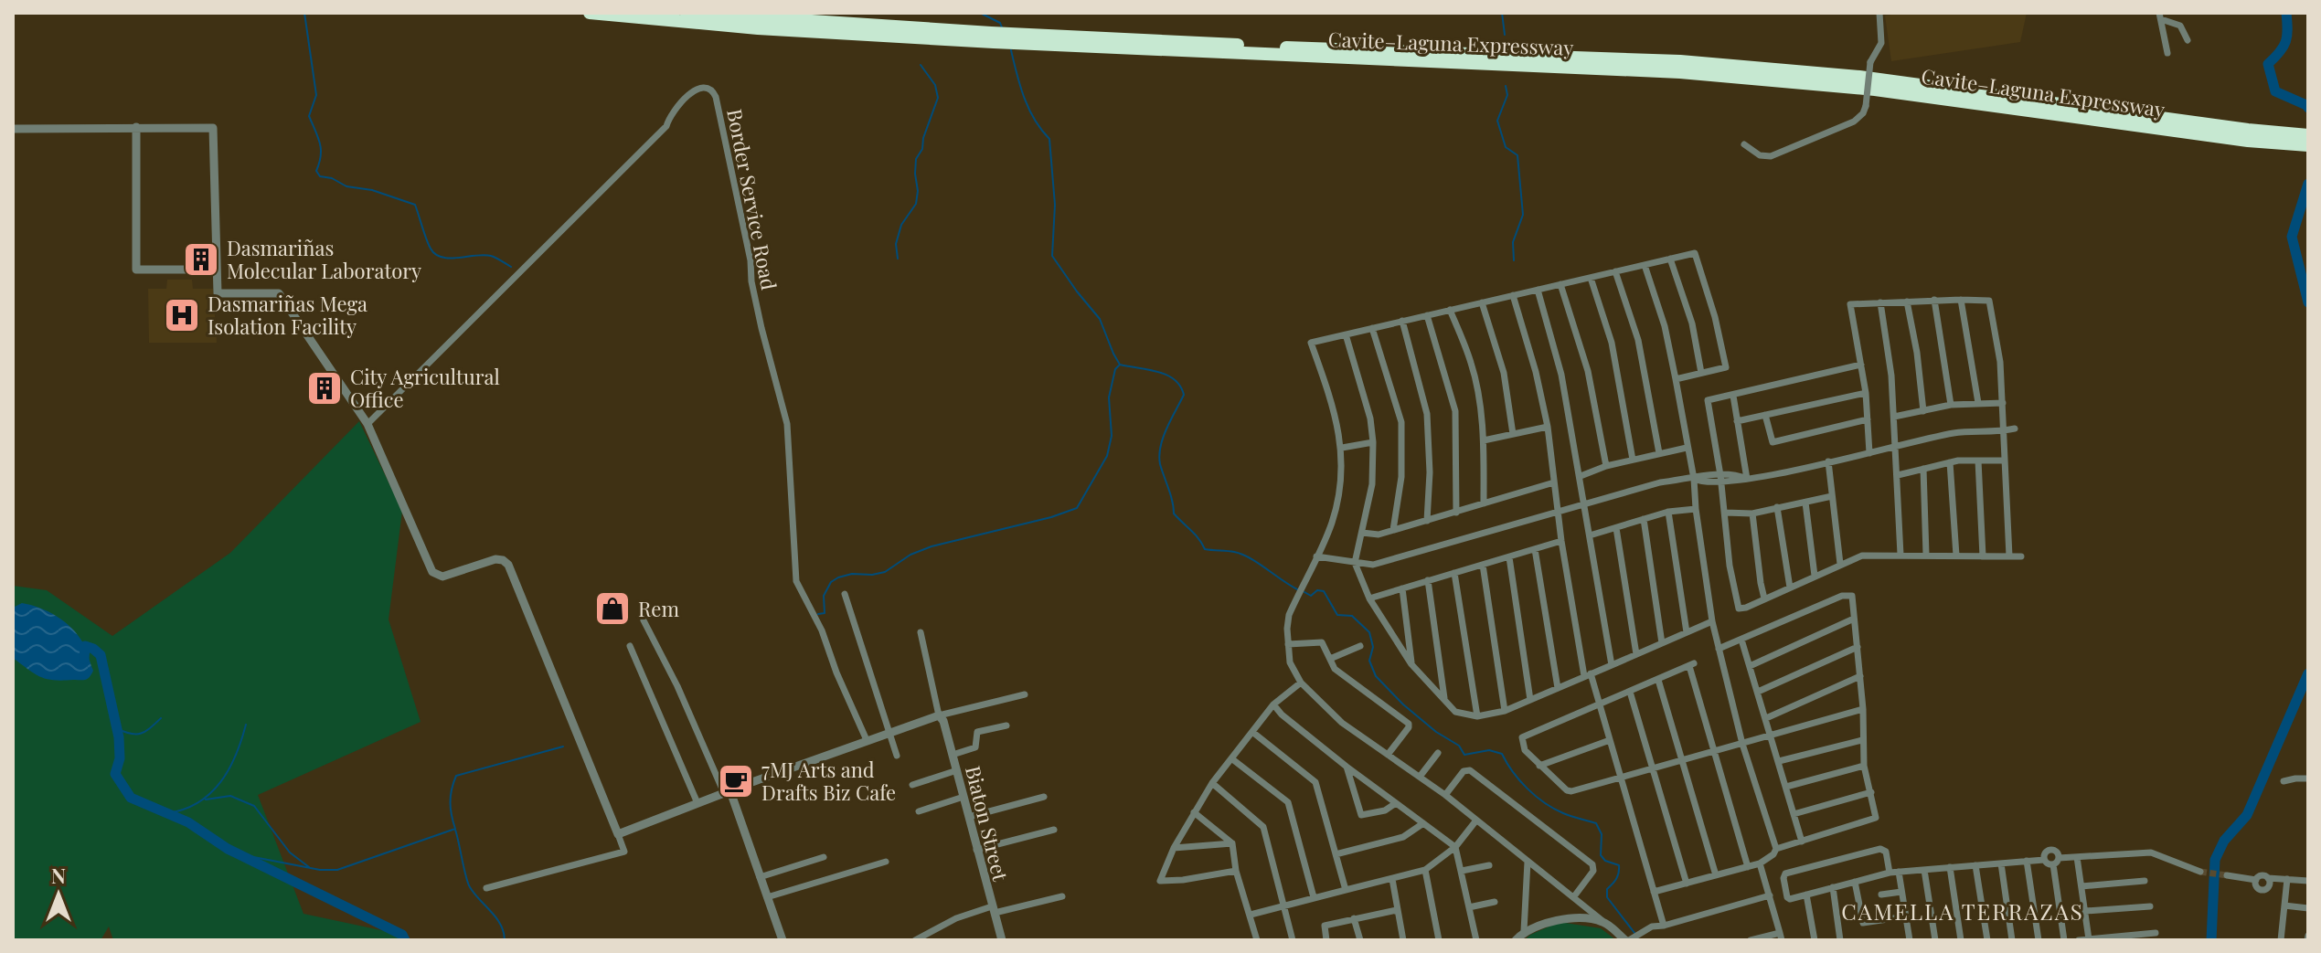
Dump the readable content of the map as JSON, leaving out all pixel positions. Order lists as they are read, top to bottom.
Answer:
{
  "streets": {
    "highway": ["Cavite–Laguna Expressway"],
    "street": ["Border Service Road", "Biaton Street"]
  },
  "districts": ["CAMELLA TERRAZAS"],
  "places": {
    "building": ["Dasmariñas Molecular Laboratory", "City Agricultural Office"],
    "hospital": ["Dasmariñas Mega Isolation Facility"],
    "shop": ["Rem"],
    "cafe": ["7MJ Arts and Drafts Biz Cafe"]
  },
  "north": "top"
}
